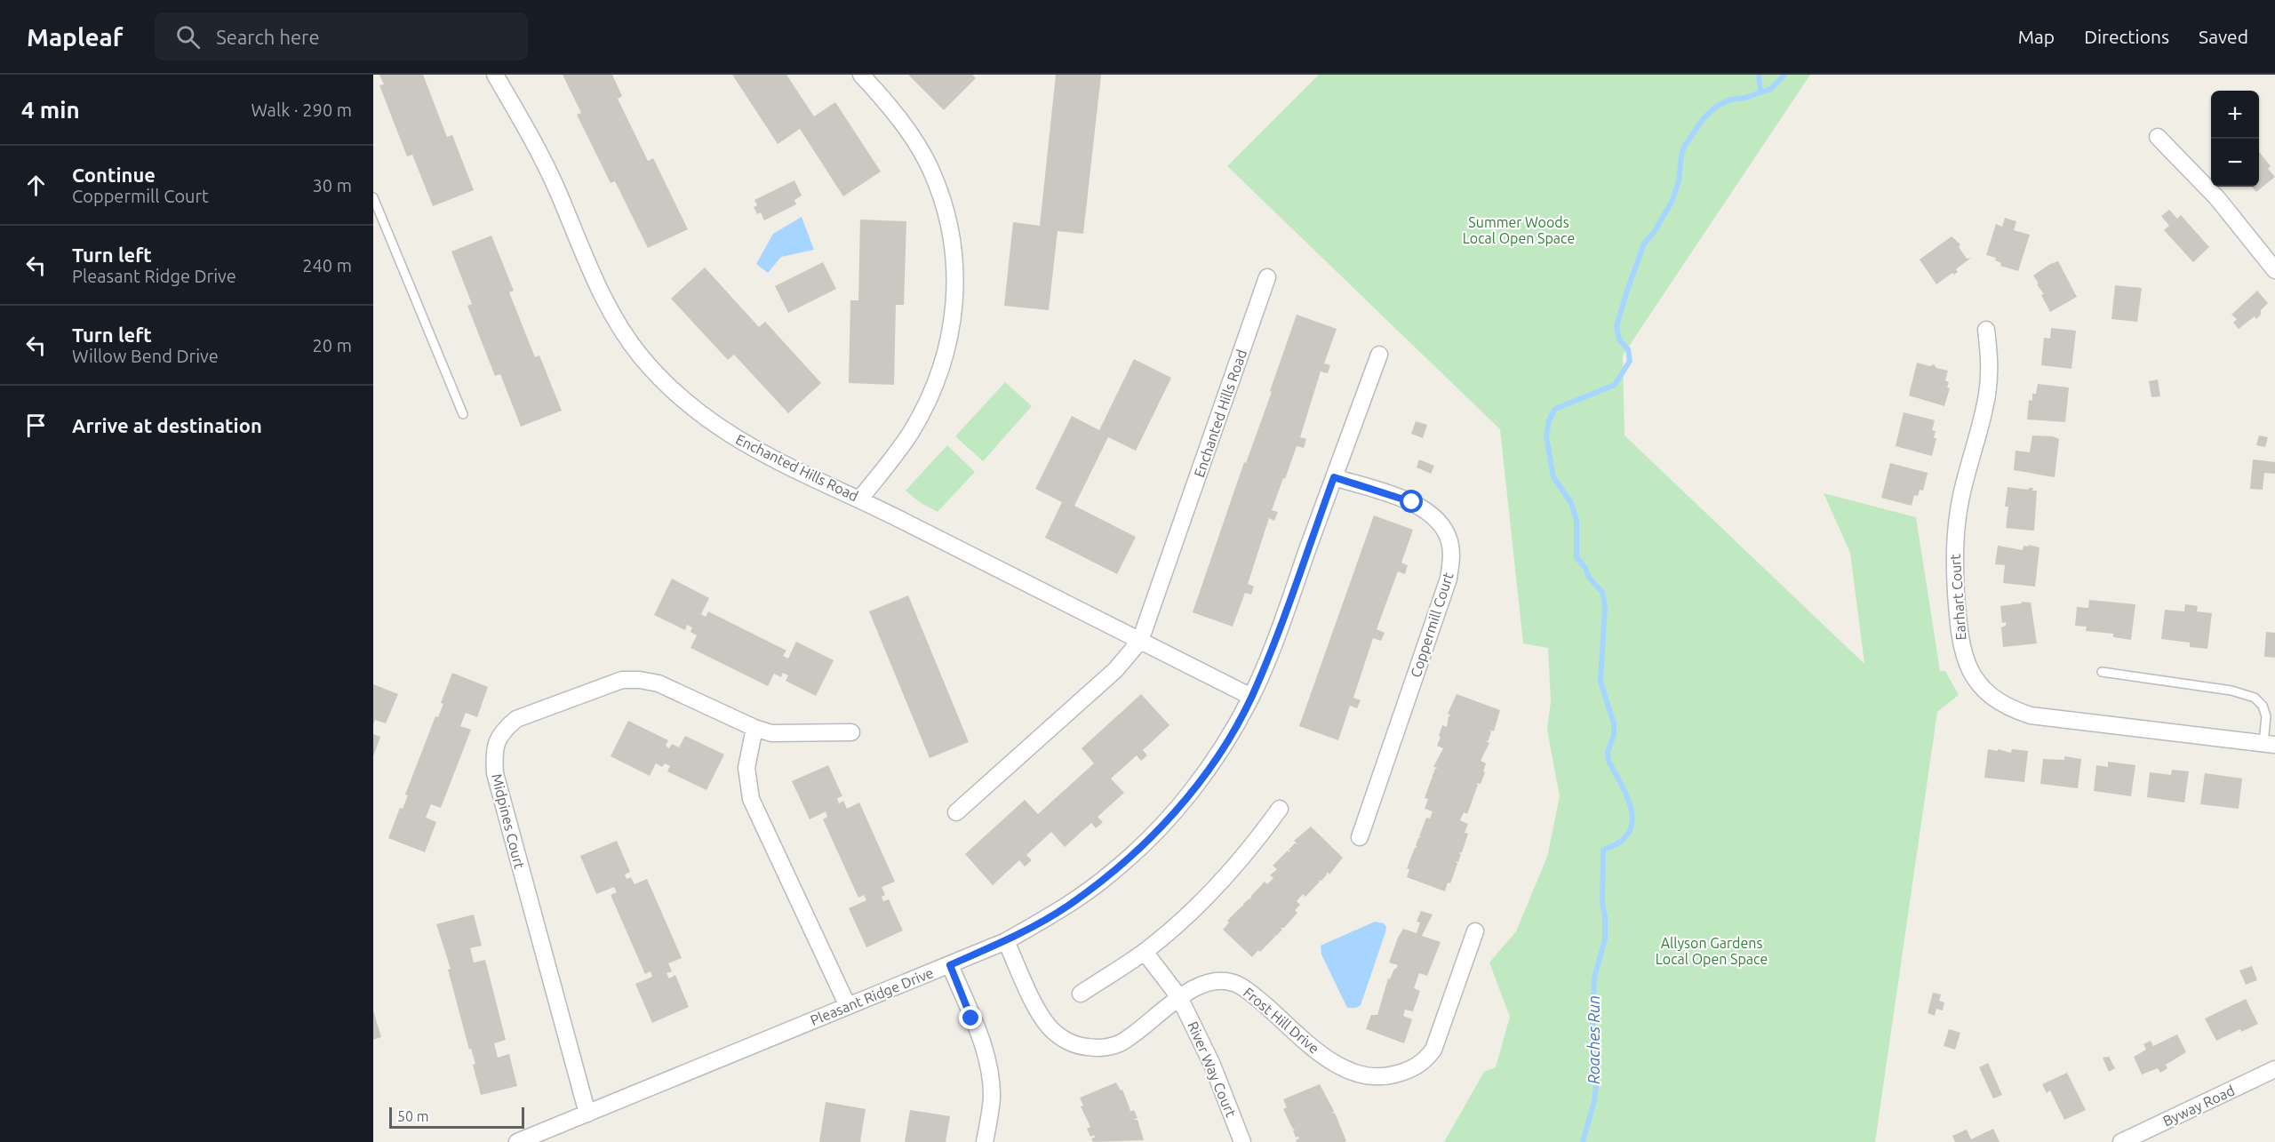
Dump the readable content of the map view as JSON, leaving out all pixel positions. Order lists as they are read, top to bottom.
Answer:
{
  "streets": {
    "street": [
      "Enchanted Hills Road",
      "Earhart Court",
      "Coppermill Court",
      "Midpines Court",
      "Pleasant Ridge Drive",
      "Frost Hill Drive",
      "River Way Court",
      "Byway Road"
    ]
  },
  "crossings": [
    ["Enchanted Hills Road", "Pleasant Ridge Drive"],
    ["Coppermill Court", "Pleasant Ridge Drive"],
    ["Midpines Court", "Pleasant Ridge Drive"],
    ["Pleasant Ridge Drive", "Frost Hill Drive"],
    ["Frost Hill Drive", "River Way Court"]
  ],
  "water": ["Roaches Run"],
  "parks": ["Summer Woods Local Open Space", "Allyson Gardens Local Open Space"],
  "scale_bar": "50 m",
  "page": {
    "header": "Mapleaf",
    "search": "Search here",
    "nav": ["Map", "Directions", "Saved"],
    "heading": ["4 min", "Walk · 290 m"],
    "map_buttons": ["+", "−"],
    "list": [
      ["Continue", "Coppermill Court", "30 m"],
      ["Turn left", "Pleasant Ridge Drive", "240 m"],
      ["Turn left", "Willow Bend Drive", "20 m"],
      "Arrive at destination"
    ],
    "scale": "50 m"
  }
}
